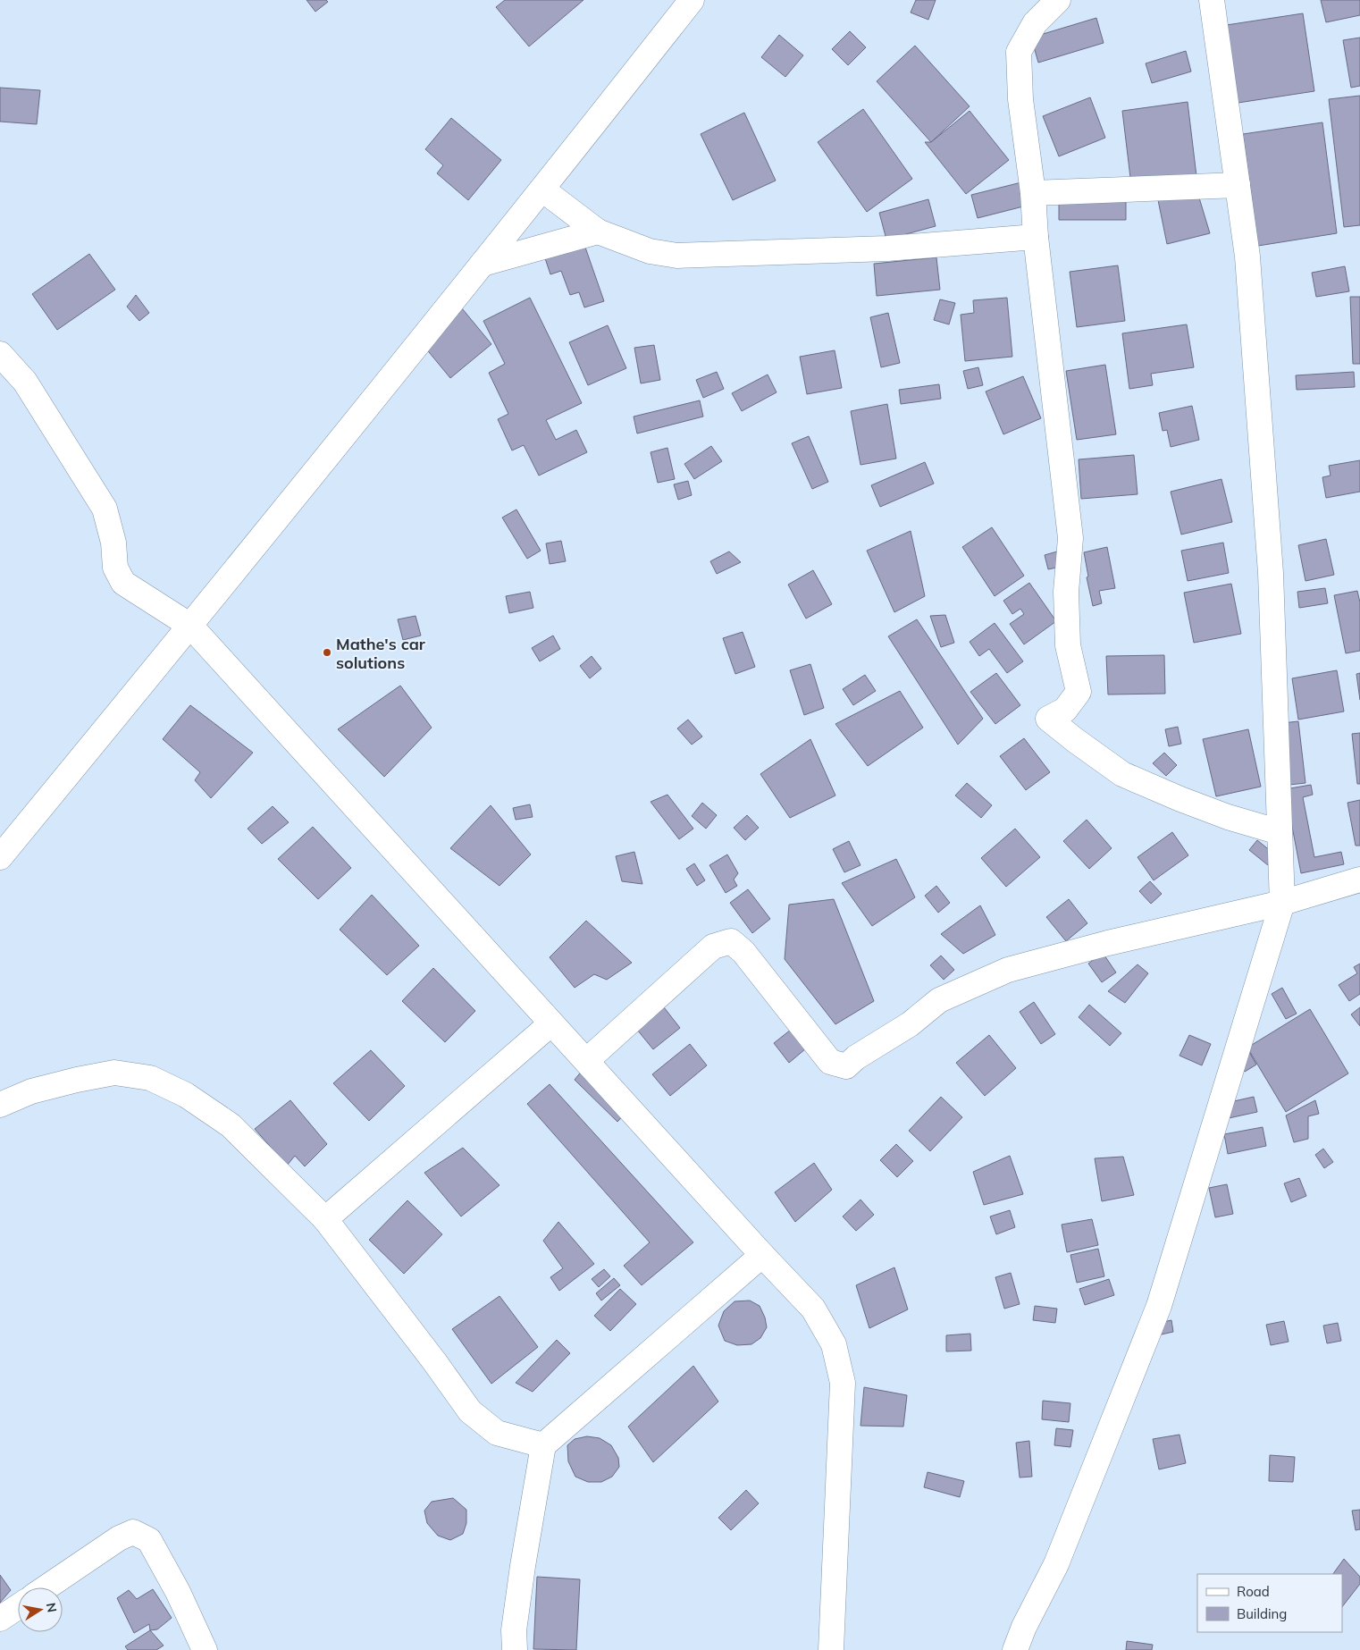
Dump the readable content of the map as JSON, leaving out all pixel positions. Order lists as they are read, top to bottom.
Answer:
{
  "places": ["Mathe's car solutions"],
  "legend": ["Road", "Building"],
  "north": "right"
}
